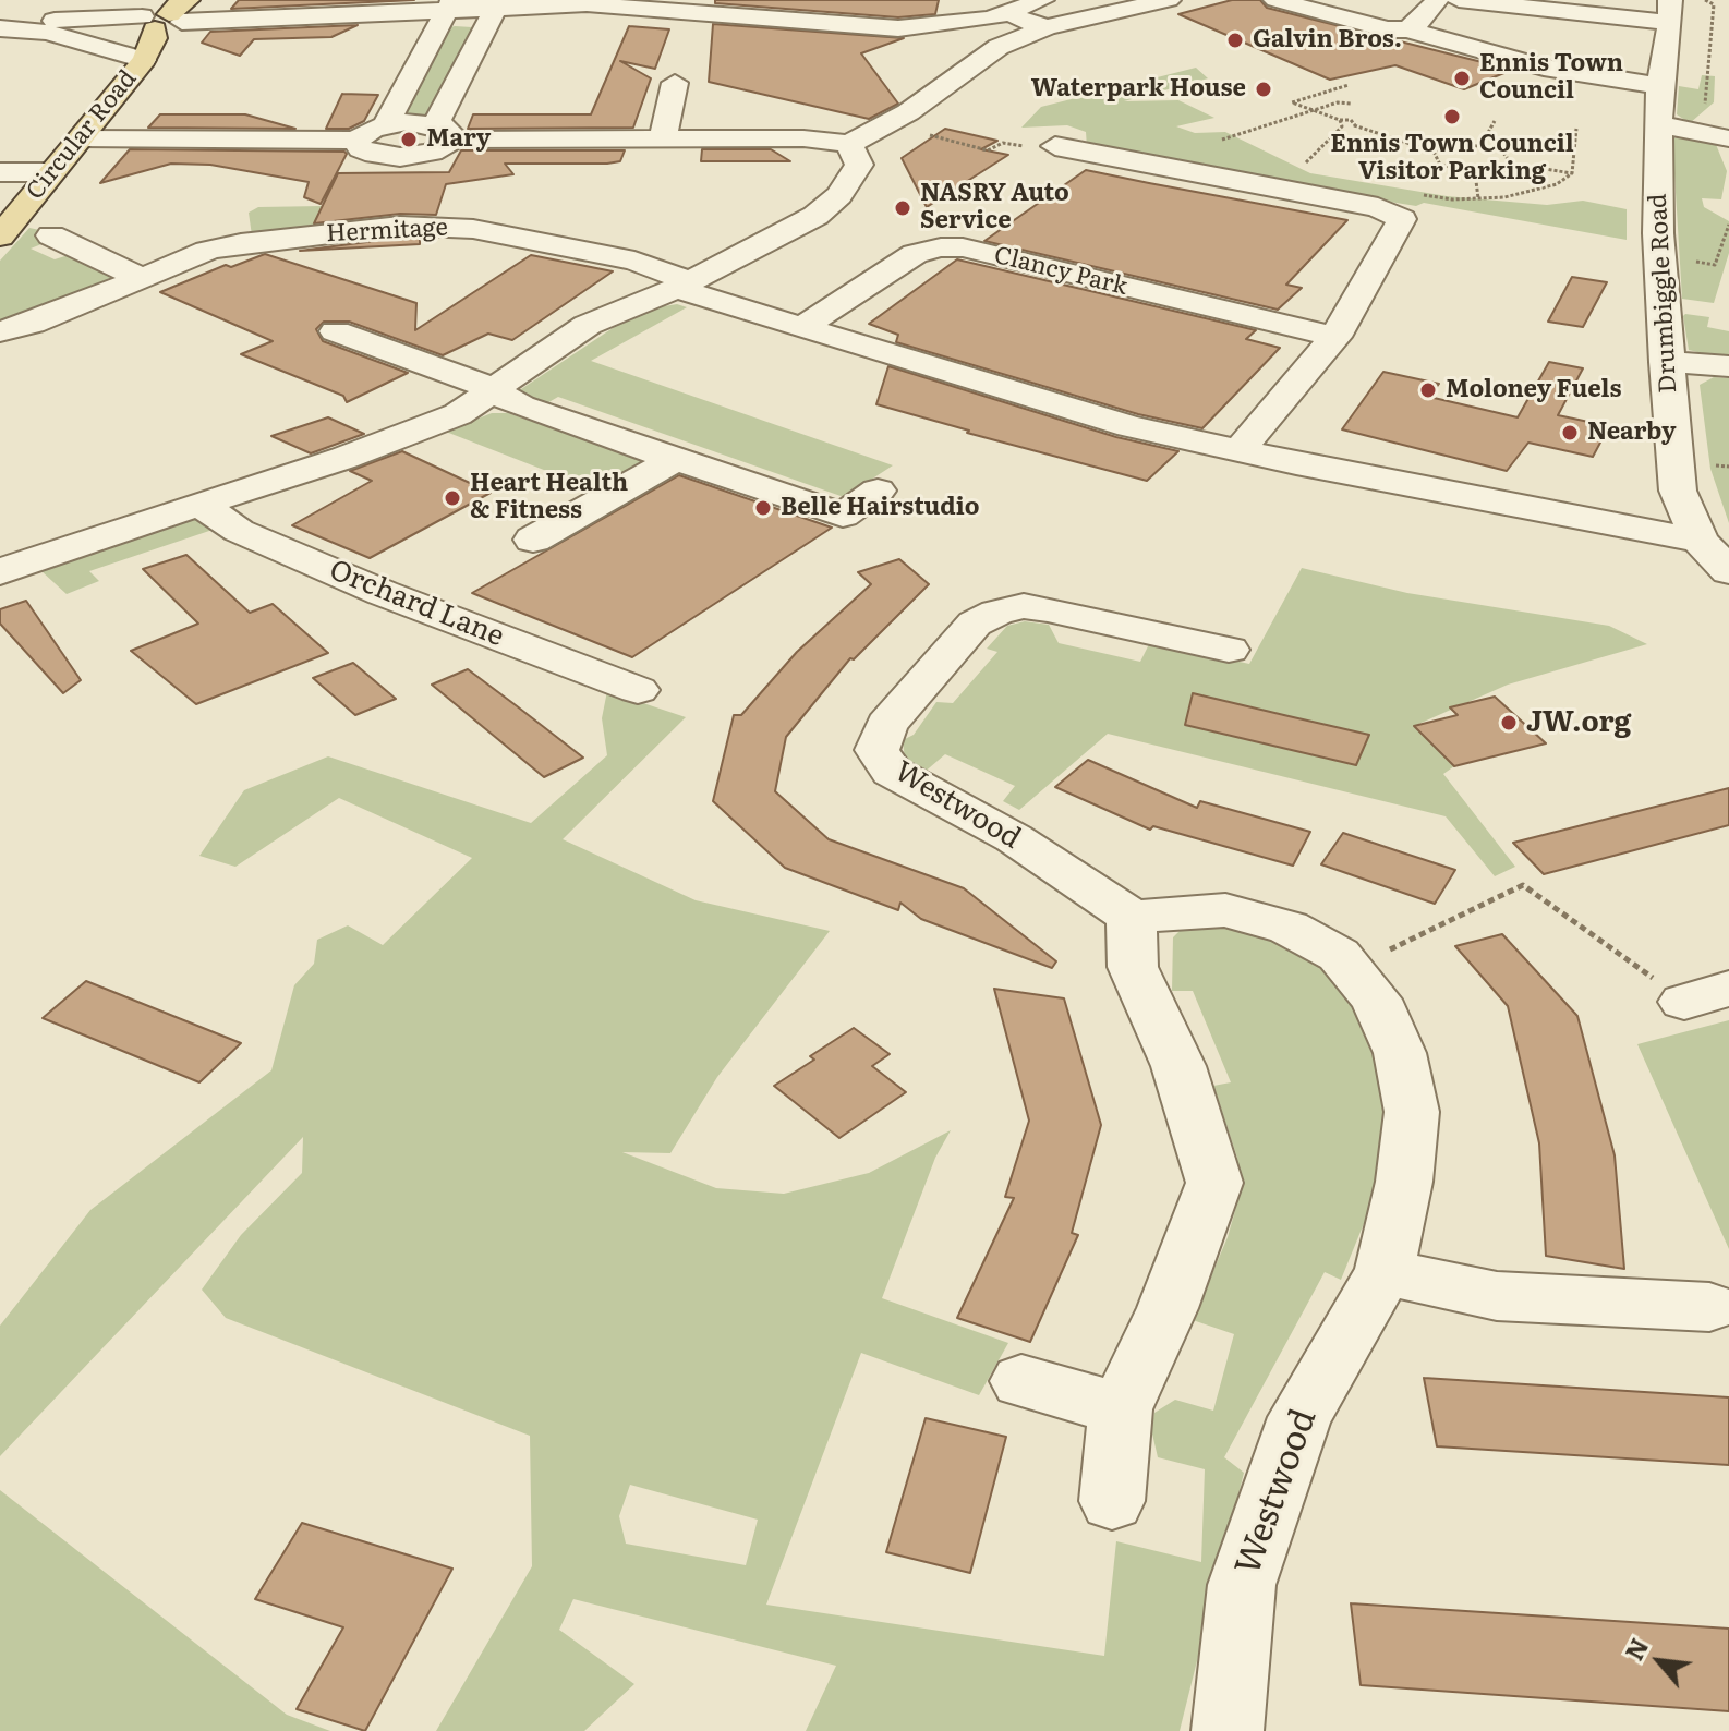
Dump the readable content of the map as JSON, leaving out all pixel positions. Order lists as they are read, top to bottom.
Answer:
{
  "streets": {
    "main road": ["Circular Road"],
    "street": [
      "Hermitage",
      "Clancy Park",
      "Drumbiggle Road",
      "Orchard Lane",
      "Westwood"
    ]
  },
  "places": [
    "Galvin Bros.",
    "Ennis Town Council",
    "Waterpark House",
    "Ennis Town Council Visitor Parking",
    "Mary",
    "NASRY Auto Service",
    "Moloney Fuels",
    "Nearby",
    "Heart Health & Fitness",
    "Belle Hairstudio",
    "JW.org"
  ],
  "north": "top left"
}
